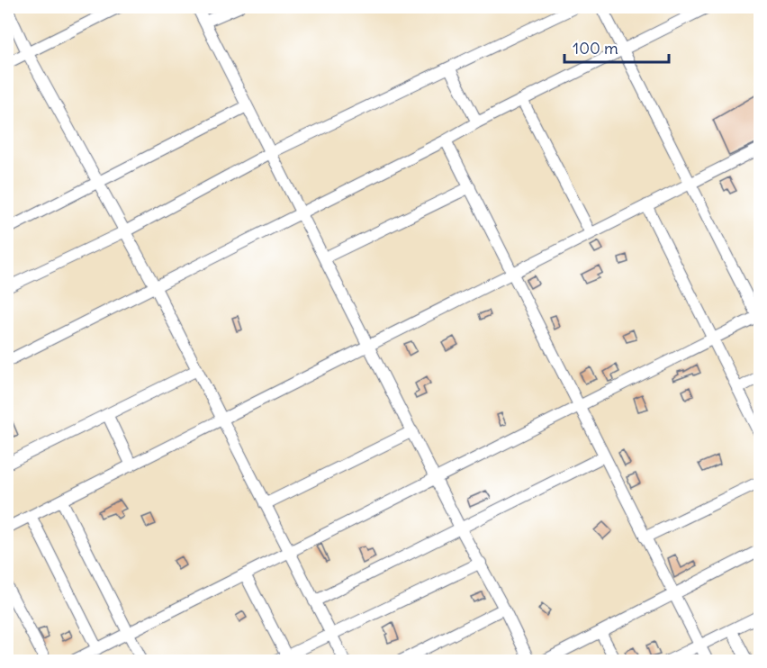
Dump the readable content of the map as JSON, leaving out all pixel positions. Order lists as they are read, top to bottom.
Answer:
{
  "scale_bar": "100 m"
}
